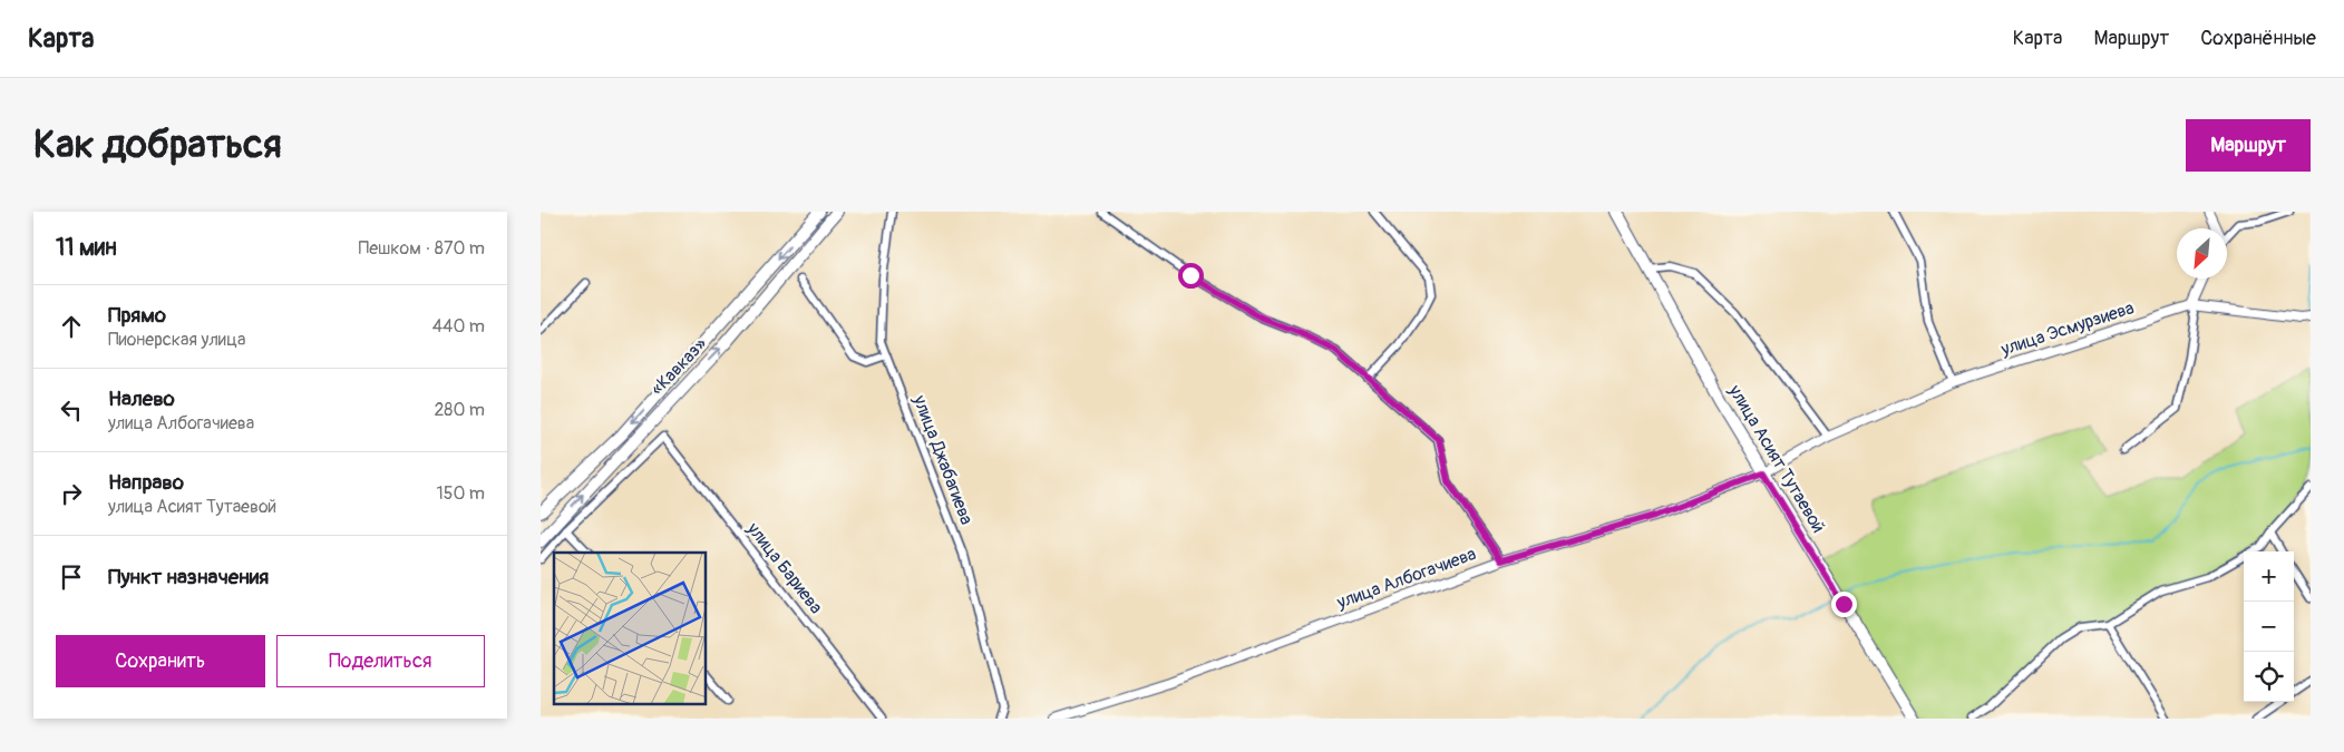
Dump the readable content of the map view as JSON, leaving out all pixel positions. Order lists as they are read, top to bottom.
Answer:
{
  "streets": {
    "main road": ["«Кавказ»", "улица Асият Тутаевой"],
    "street": [
      "улица Эсмурзиева",
      "улица Джабагиева",
      "улица Бариева",
      "улица Албогачиева"
    ]
  },
  "crossings": [
    ["улица Эсмурзиева", "улица Албогачиева"],
    ["улица Асият Тутаевой", "улица Албогачиева"]
  ],
  "north": "bottom left",
  "page": {
    "header": "Карта",
    "nav": ["Карта", "Маршрут", "Сохранённые"],
    "buttons": [
      "Маршрут",
      ["Сохранить", "Поделиться"]
    ],
    "title": "Как добраться",
    "heading": ["11 мин", "Пешком · 870 m"],
    "list": [
      ["Прямо", "Пионерская улица", "440 m"],
      ["Налево", "улица Албогачиева", "280 m"],
      ["Направо", "улица Асият Тутаевой", "150 m"],
      "Пункт назначения"
    ],
    "map_buttons": ["+", "−"]
  }
}
